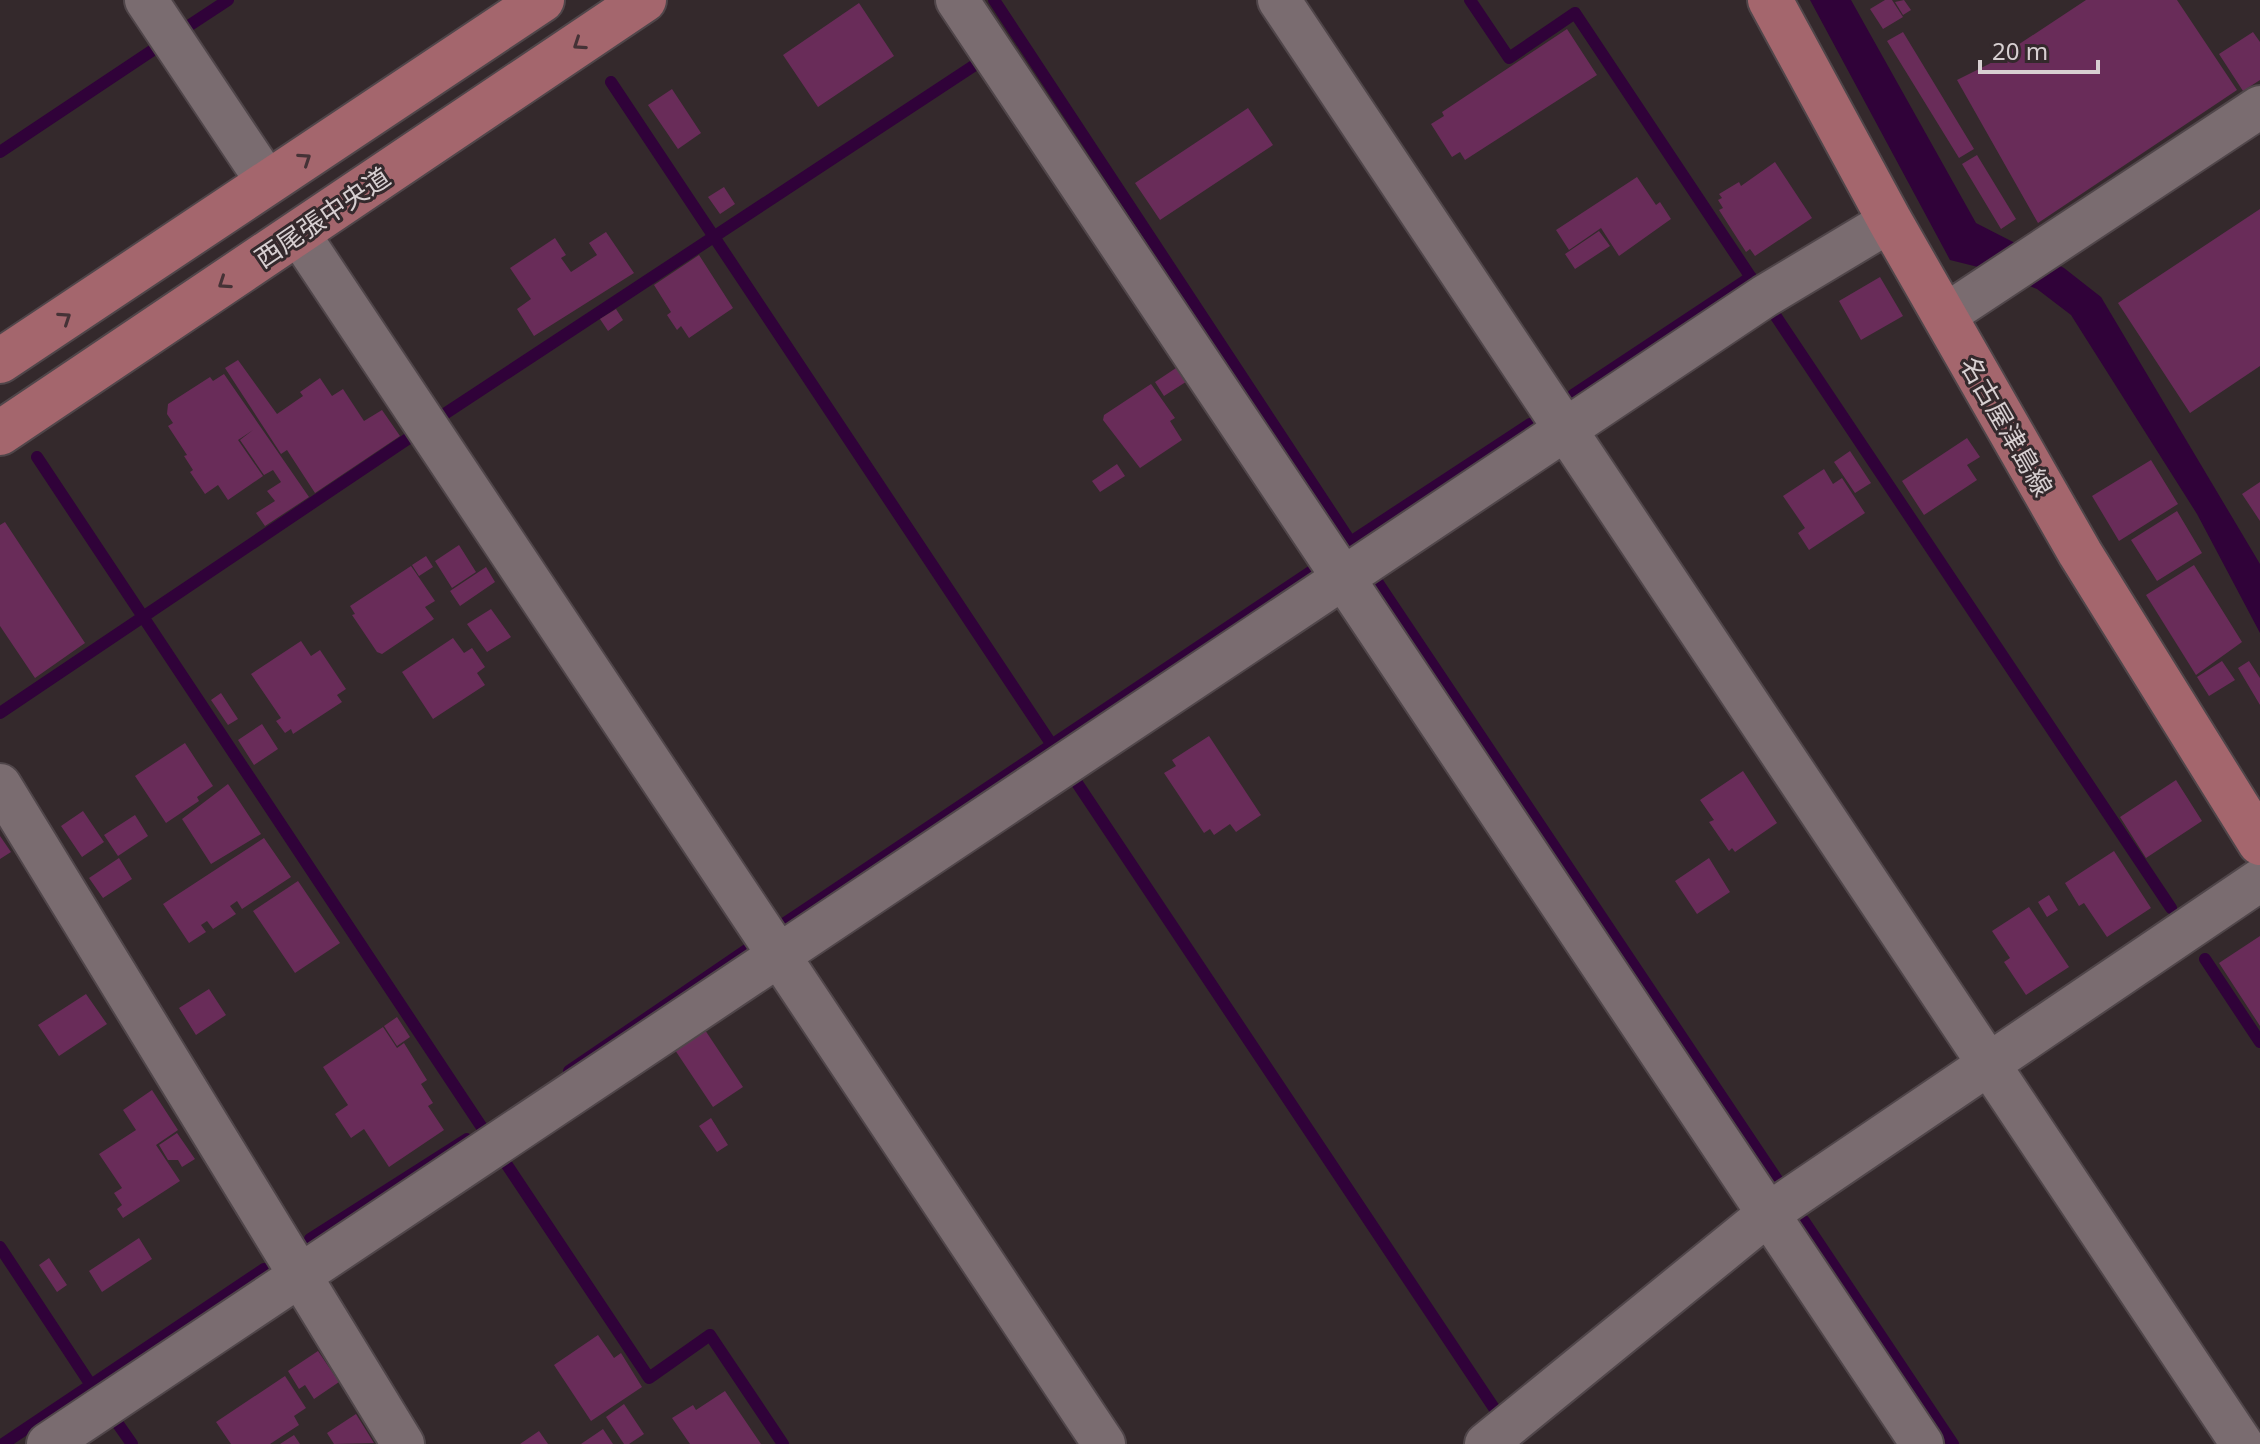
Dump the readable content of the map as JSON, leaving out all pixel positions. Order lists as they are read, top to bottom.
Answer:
{
  "streets": {
    "main road": ["西尾張中央道", "名古屋津島線"]
  },
  "scale_bar": "20 m"
}
